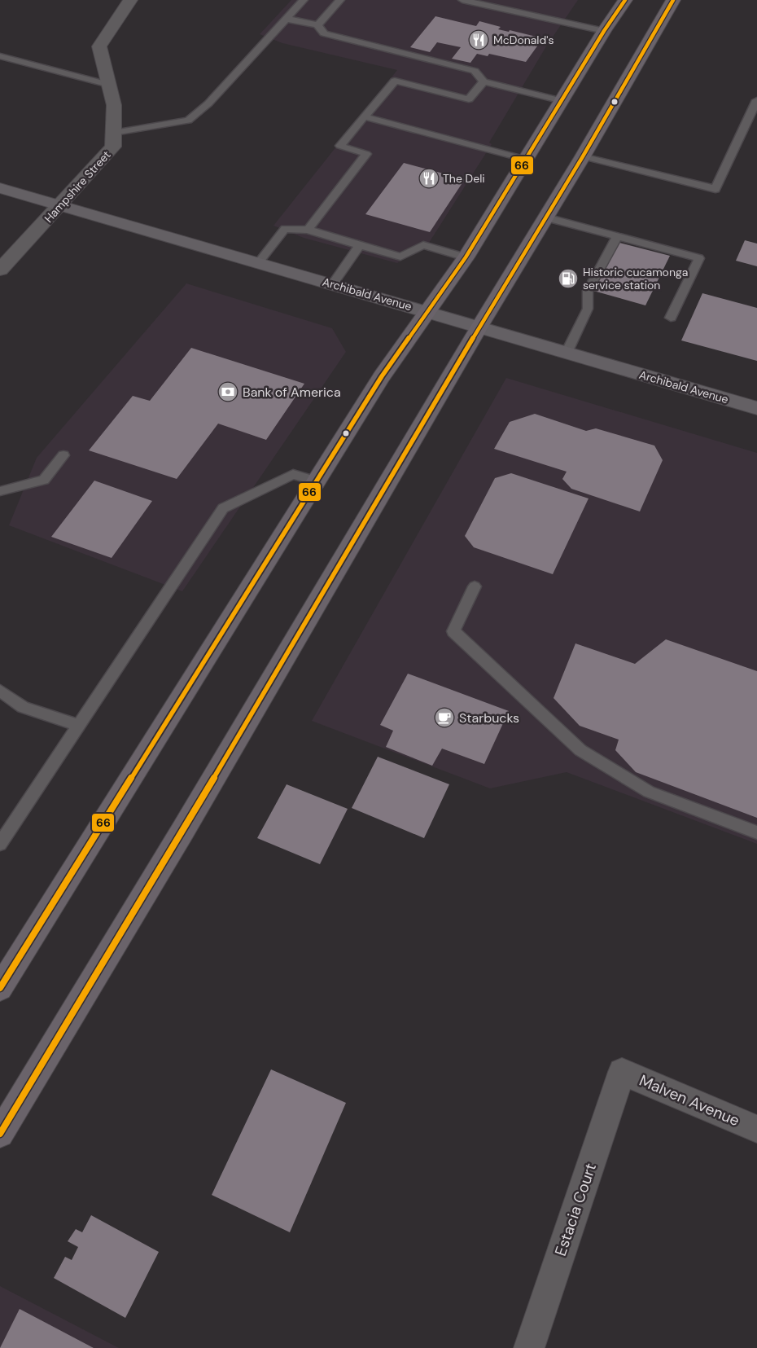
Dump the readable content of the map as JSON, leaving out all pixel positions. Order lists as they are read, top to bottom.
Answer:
{
  "streets": {
    "main road": ["Archibald Avenue"],
    "street": ["Hampshire Street", "Malven Avenue", "Estacia Court"]
  },
  "crossings": [
    ["Hampshire Street", "Archibald Avenue"],
    ["Malven Avenue", "Estacia Court"]
  ],
  "places": {
    "restaurant": ["McDonald's", "The Deli"],
    "fuel station": ["Historic cucamonga service station"],
    "bank": ["Bank of America"],
    "cafe": ["Starbucks"]
  },
  "lines": ["transit line 66"]
}
